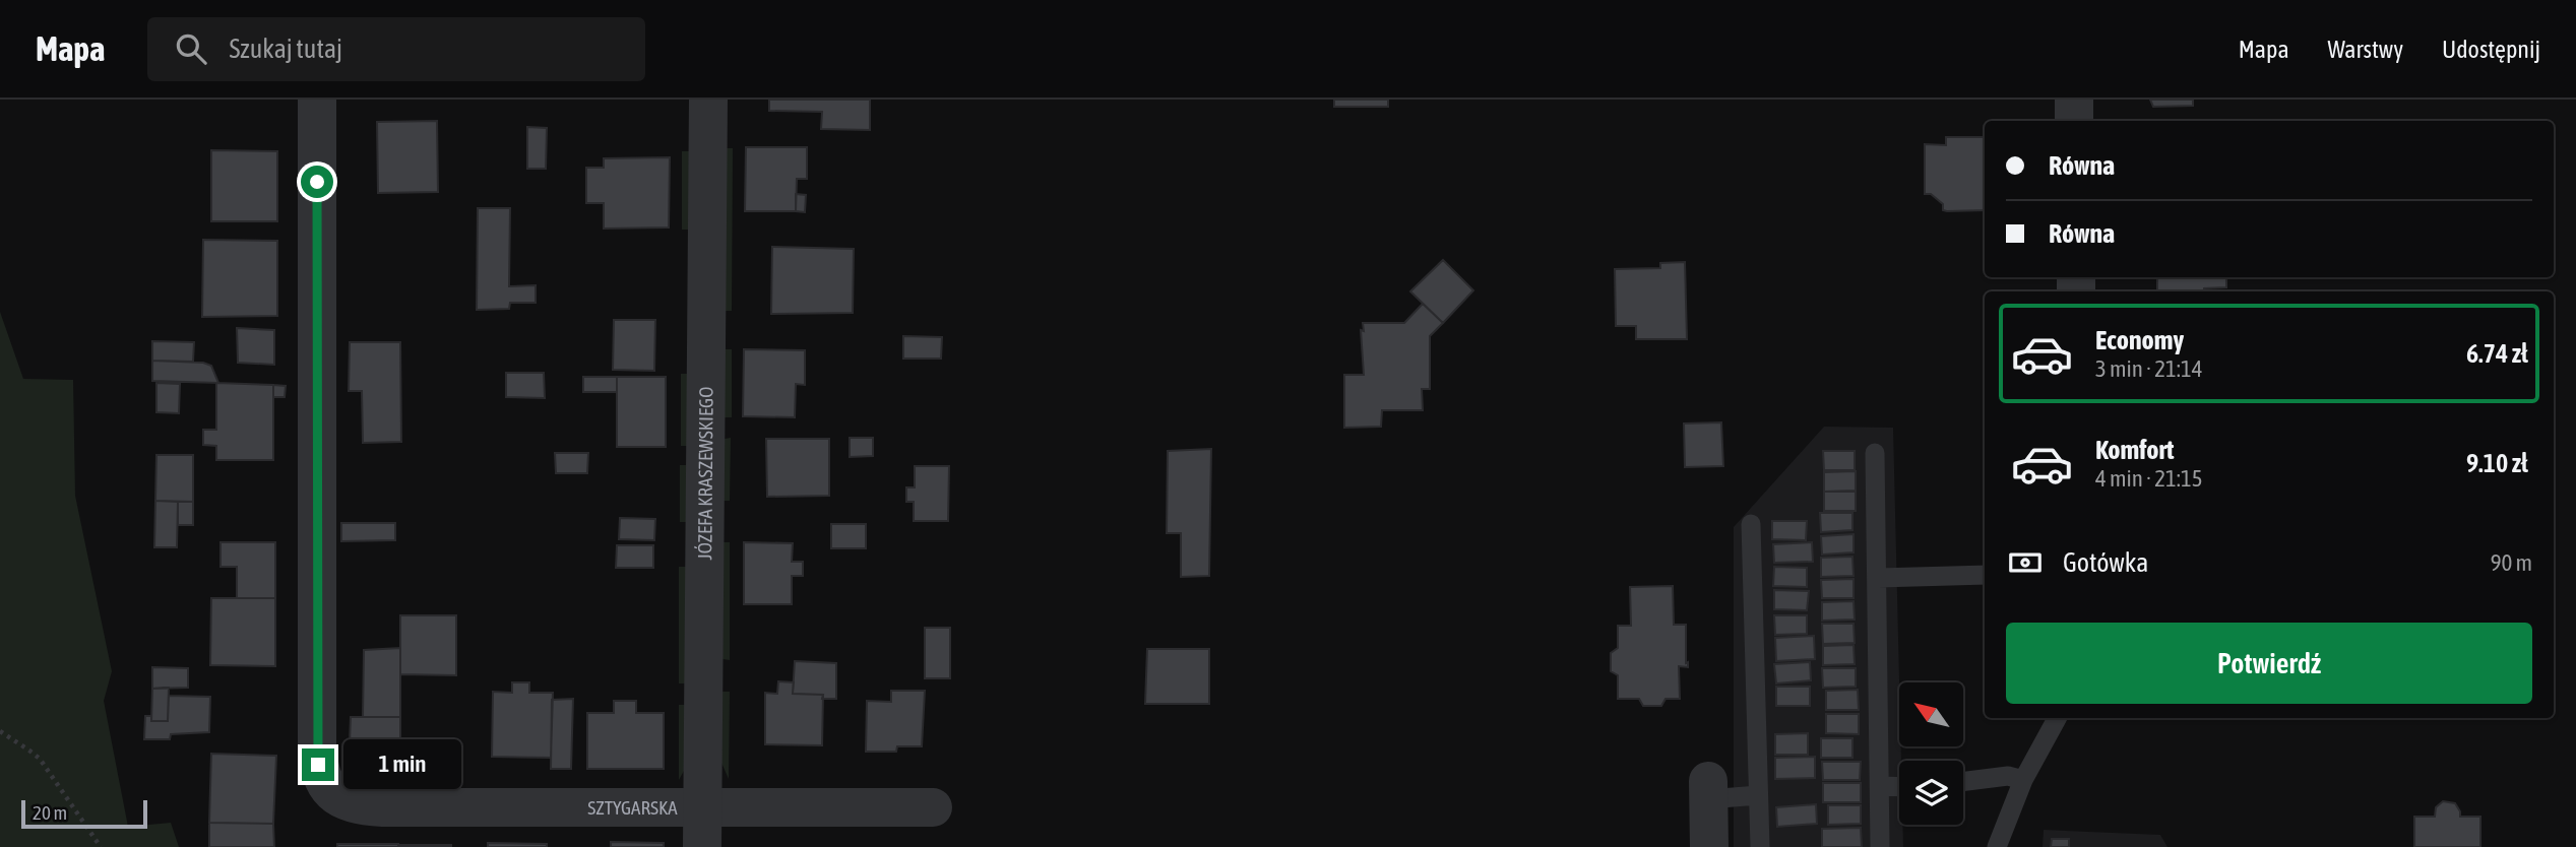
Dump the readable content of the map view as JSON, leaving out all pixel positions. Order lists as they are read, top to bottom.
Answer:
{
  "streets": {
    "street": ["JÓZEFA KRASZEWSKIEGO", "SZTYGARSKA"]
  },
  "crossings": [
    ["JÓZEFA KRASZEWSKIEGO", "SZTYGARSKA"]
  ],
  "scale_bar": "20 m",
  "north": "top left",
  "page": {
    "header": "Mapa",
    "search": "Szukaj tutaj",
    "nav": ["Mapa", "Warstwy", "Udostępnij"],
    "banner": ["Równa", "Równa"],
    "list": [
      {
        "name": "Economy",
        "note": "3 min · 21:14",
        "value": "6.74 zł"
      },
      {
        "name": "Komfort",
        "note": "4 min · 21:15",
        "value": "9.10 zł"
      }
    ],
    "pay": ["Gotówka", "90 m"],
    "buttons": "Potwierdź",
    "bubble": "1 min",
    "scale": "20 m"
  }
}
